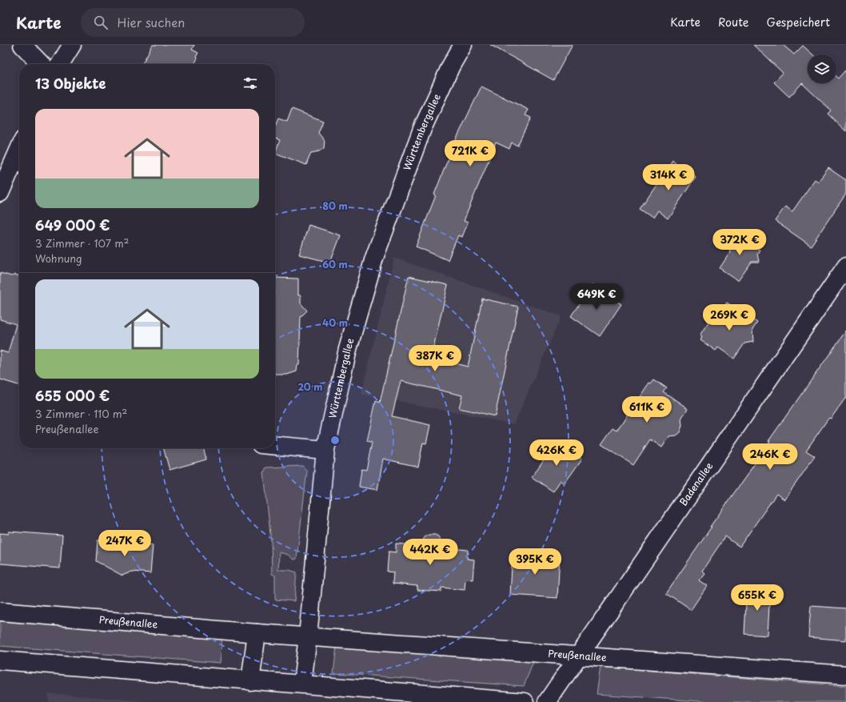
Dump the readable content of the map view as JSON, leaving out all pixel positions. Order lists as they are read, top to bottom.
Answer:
{
  "streets": {
    "street": ["Württembergallee", "Badenallee", "Preußenallee"]
  },
  "crossings": [
    ["Württembergallee", "Preußenallee"],
    ["Badenallee", "Preußenallee"]
  ],
  "page": {
    "header": "Karte",
    "search": "Hier suchen",
    "nav": ["Karte", "Route", "Gespeichert"],
    "heading": "13 Objekte",
    "list": [
      {
        "name": "649 000 €",
        "note": "3 Zimmer · 107 m² · Wohnung"
      },
      {
        "name": "655 000 €",
        "note": "3 Zimmer · 110 m² · Preußenallee"
      }
    ],
    "price": [
      "721K €",
      "314K €",
      "372K €",
      "649K €",
      "269K €",
      "387K €",
      "611K €",
      "426K €",
      "246K €",
      "247K €",
      "442K €",
      "395K €",
      "655K €"
    ]
  },
  "rings": [
    "80 m",
    "60 m",
    "40 m",
    "20 m"
  ]
}
